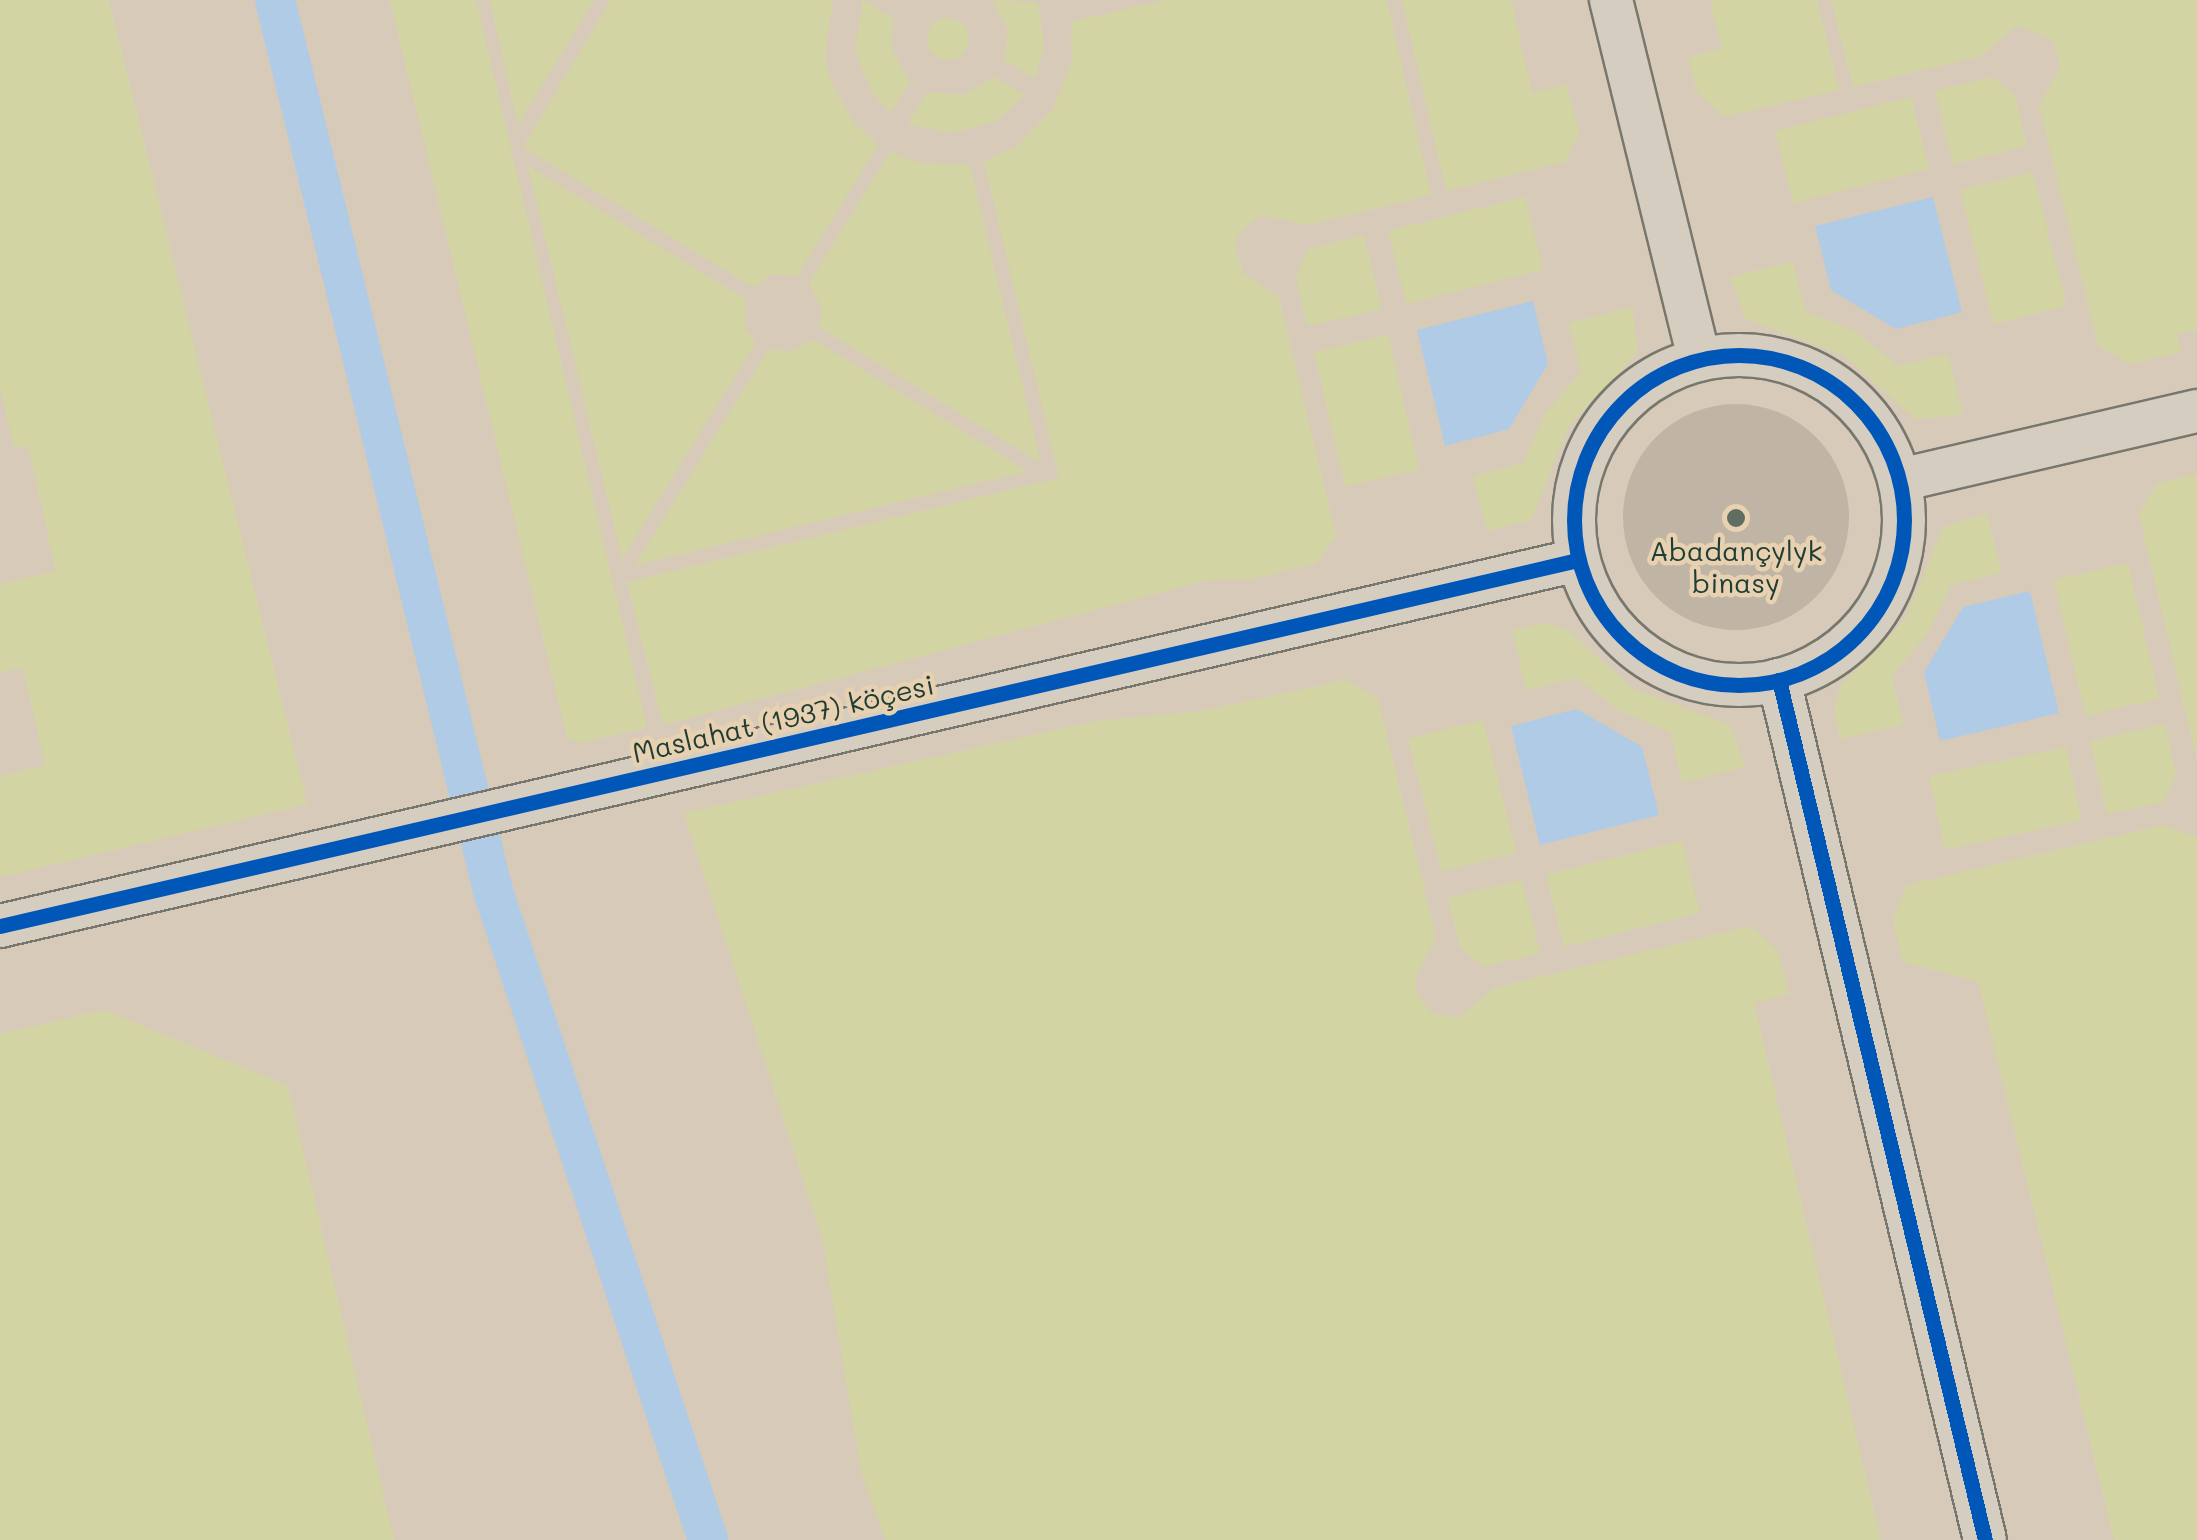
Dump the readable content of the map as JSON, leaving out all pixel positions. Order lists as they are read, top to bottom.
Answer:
{
  "streets": {
    "street": ["Maslahat (1937) köçesi"]
  },
  "places": ["Abadançylyk binasy"]
}
